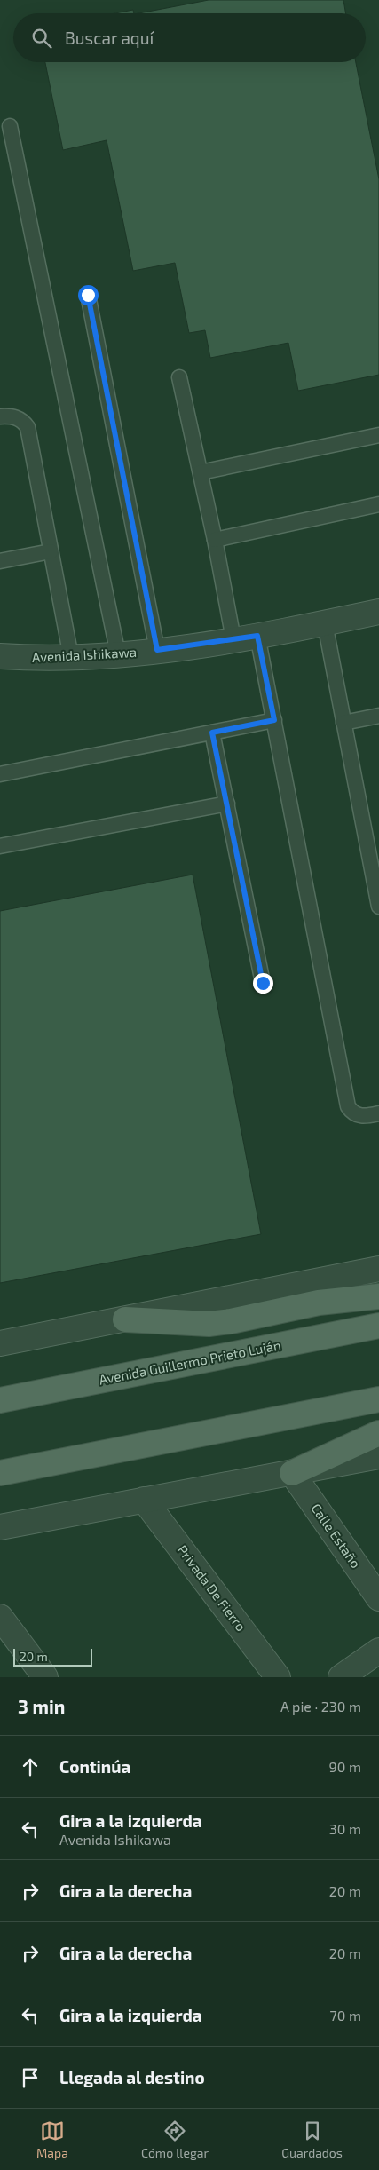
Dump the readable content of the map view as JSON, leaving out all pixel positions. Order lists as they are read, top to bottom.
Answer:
{
  "streets": {
    "main road": ["Avenida Guillermo Prieto Luján"],
    "street": ["Avenida Ishikawa", "Calle Estaño", "Privada De Fierro"]
  },
  "scale_bar": "20 m",
  "page": {
    "search": "Buscar aquí",
    "scale": "20 m",
    "heading": ["3 min", "A pie · 230 m"],
    "list": [
      ["Continúa", "90 m"],
      ["Gira a la izquierda", "Avenida Ishikawa", "30 m"],
      ["Gira a la derecha", "20 m"],
      ["Gira a la derecha", "20 m"],
      ["Gira a la izquierda", "70 m"],
      "Llegada al destino"
    ],
    "nav": ["Mapa", "Cómo llegar", "Guardados"]
  }
}
